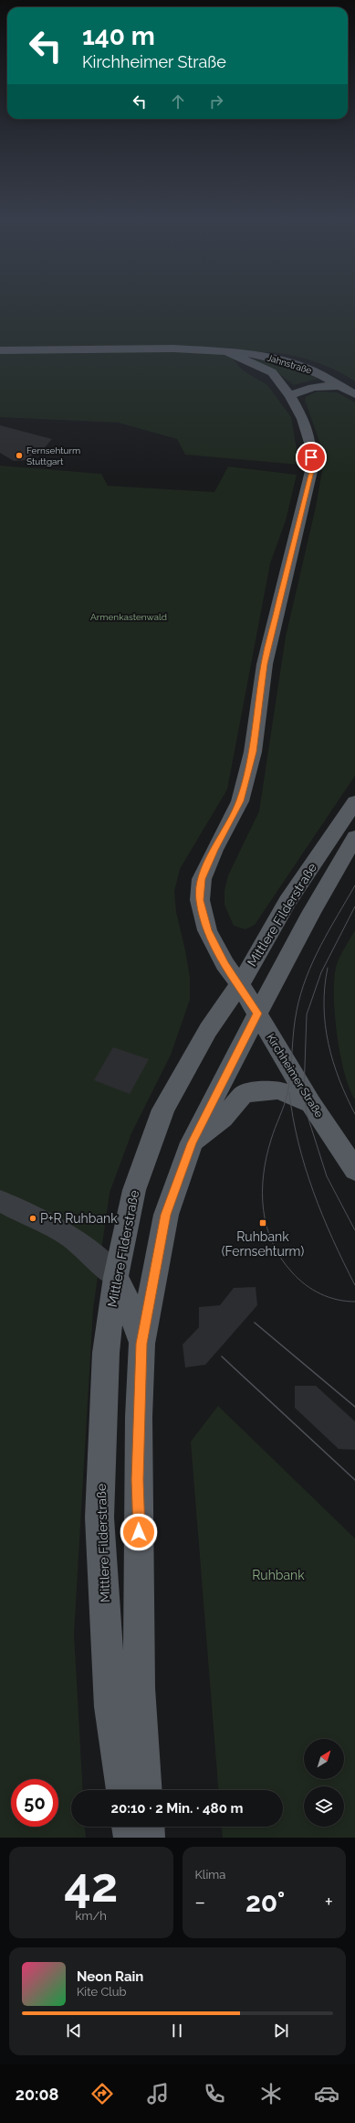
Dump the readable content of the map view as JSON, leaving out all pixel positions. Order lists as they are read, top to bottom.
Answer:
{
  "streets": {
    "main road": ["Jahnstraße", "Mittlere Filderstraße", "Kirchheimer Straße"]
  },
  "crossings": [
    ["Jahnstraße", "Kirchheimer Straße"],
    ["Mittlere Filderstraße", "Kirchheimer Straße"]
  ],
  "parks": ["Armenkastenwald", "Ruhbank"],
  "places": {
    "other": ["Fernsehturm Stuttgart", "P+R Ruhbank"],
    "transit": ["Ruhbank (Fernsehturm)"]
  },
  "north": "top right",
  "page": {
    "turn": ["140 m", "Kirchheimer Straße"],
    "limit": "50",
    "trip": "20:10 · 2 Min. · 480 m",
    "tile": [
      ["42", "km/h"],
      "Klima"
    ],
    "heat": ["−", "20°", "+"],
    "song": ["Neon Rain", "Kite Club"],
    "tabs": "20:08"
  }
}
